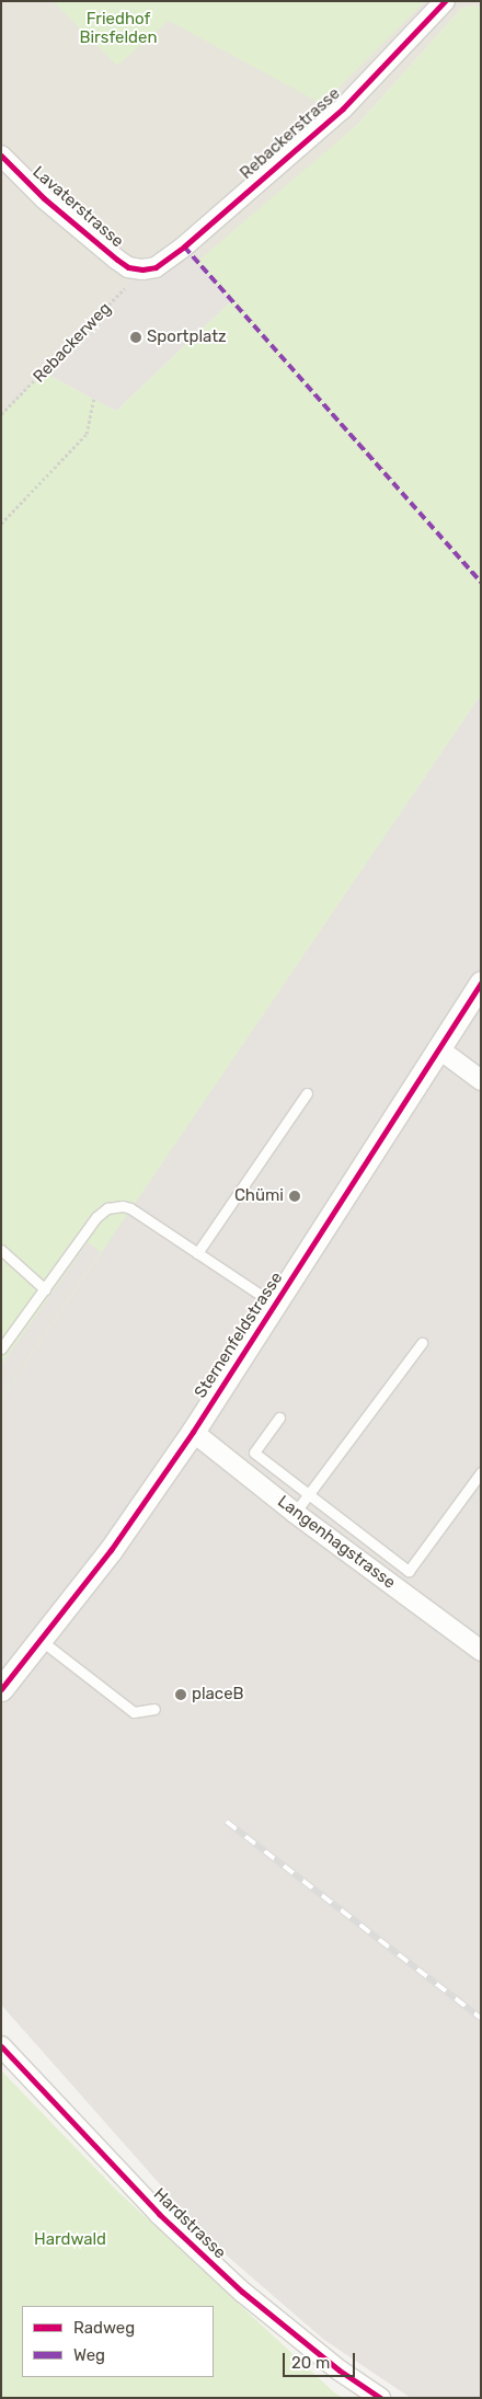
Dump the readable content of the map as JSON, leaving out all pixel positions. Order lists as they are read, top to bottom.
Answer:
{
  "streets": {
    "street": [
      "Rebackerstrasse",
      "Lavaterstrasse",
      "Sternenfeldstrasse",
      "Langenhagstrasse",
      "Hardstrasse"
    ],
    "path": ["Rebackerweg"]
  },
  "crossings": [
    ["Rebackerstrasse", "Lavaterstrasse"],
    ["Rebackerstrasse", "Rebackerweg"],
    ["Lavaterstrasse", "Rebackerweg"],
    ["Sternenfeldstrasse", "Langenhagstrasse"]
  ],
  "parks": ["Friedhof Birsfelden", "Hardwald"],
  "places": ["Sportplatz", "Chümi", "placeB"],
  "legend": ["Radweg", "Weg"],
  "scale_bar": "20 m"
}
